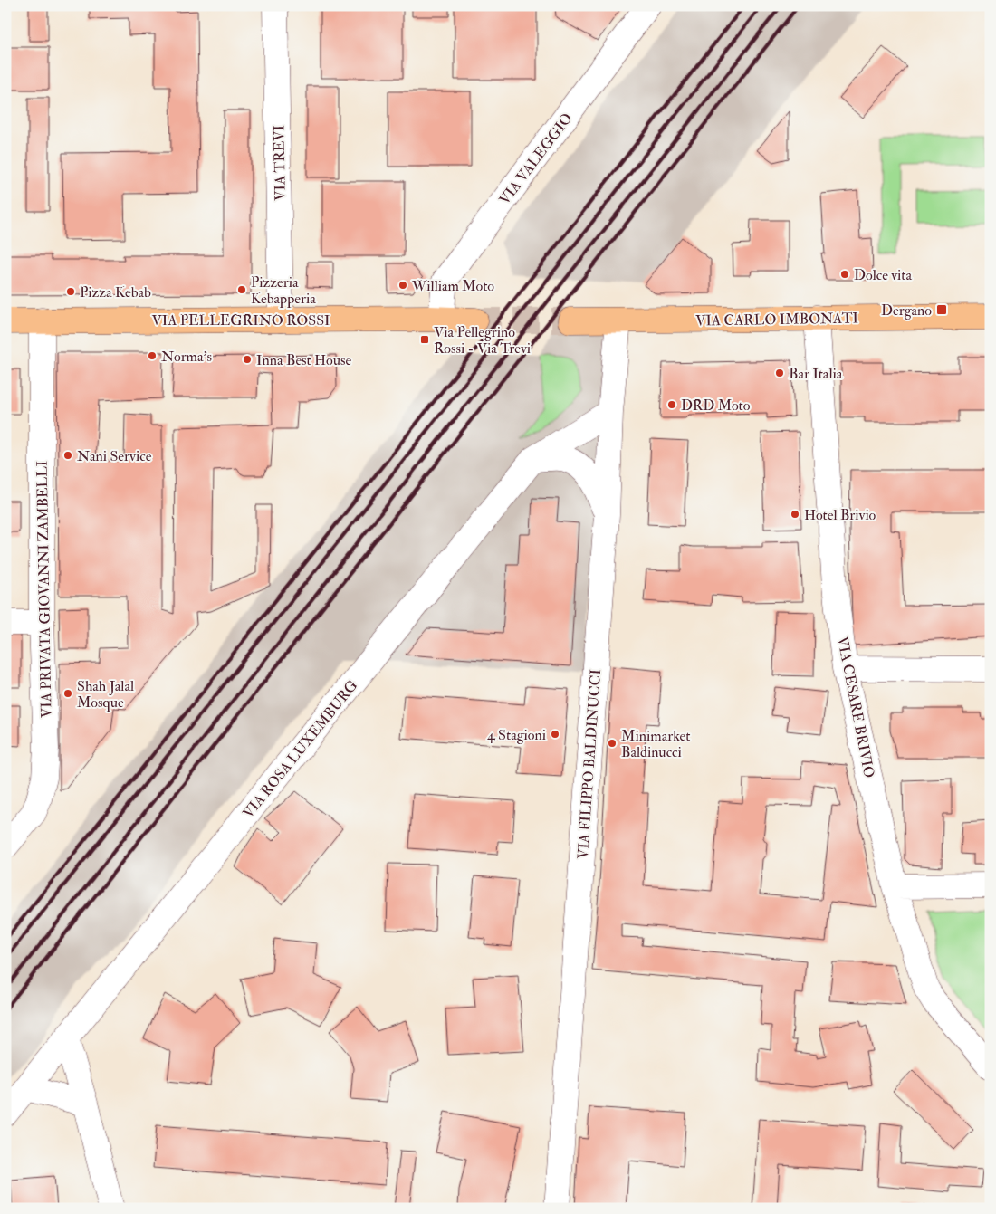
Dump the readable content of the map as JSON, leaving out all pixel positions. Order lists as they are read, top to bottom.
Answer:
{
  "streets": {
    "main road": ["VIA CARLO IMBONATI", "VIA PELLEGRINO ROSSI"],
    "street": [
      "VIA VALEGGIO",
      "VIA TREVI",
      "VIA PRIVATA GIOVANNI ZAMBELLI",
      "VIA CESARE BRIVIO",
      "VIA ROSA LUXEMBURG",
      "VIA FILIPPO BALDINUCCI"
    ]
  },
  "crossings": [
    ["VIA VALEGGIO", "VIA PELLEGRINO ROSSI"],
    ["VIA TREVI", "VIA PELLEGRINO ROSSI"],
    ["VIA CARLO IMBONATI", "VIA CESARE BRIVIO"],
    ["VIA CARLO IMBONATI", "VIA FILIPPO BALDINUCCI"],
    ["VIA PELLEGRINO ROSSI", "VIA PRIVATA GIOVANNI ZAMBELLI"],
    ["VIA ROSA LUXEMBURG", "VIA FILIPPO BALDINUCCI"]
  ],
  "places": {
    "other": [
      "Dolce vita",
      "William Moto",
      "Pizzeria Kebapperia",
      "Pizza Kebab",
      "Norma's",
      "Inna Best House",
      "Bar Italia",
      "DRD Moto",
      "Nani Service",
      "Hotel Brivio",
      "Shah Jalal Mosque",
      "4 Stagioni",
      "Minimarket Baldinucci"
    ],
    "transit": ["Dergano", "Via Pellegrino Rossi - Via Trevi"]
  }
}
